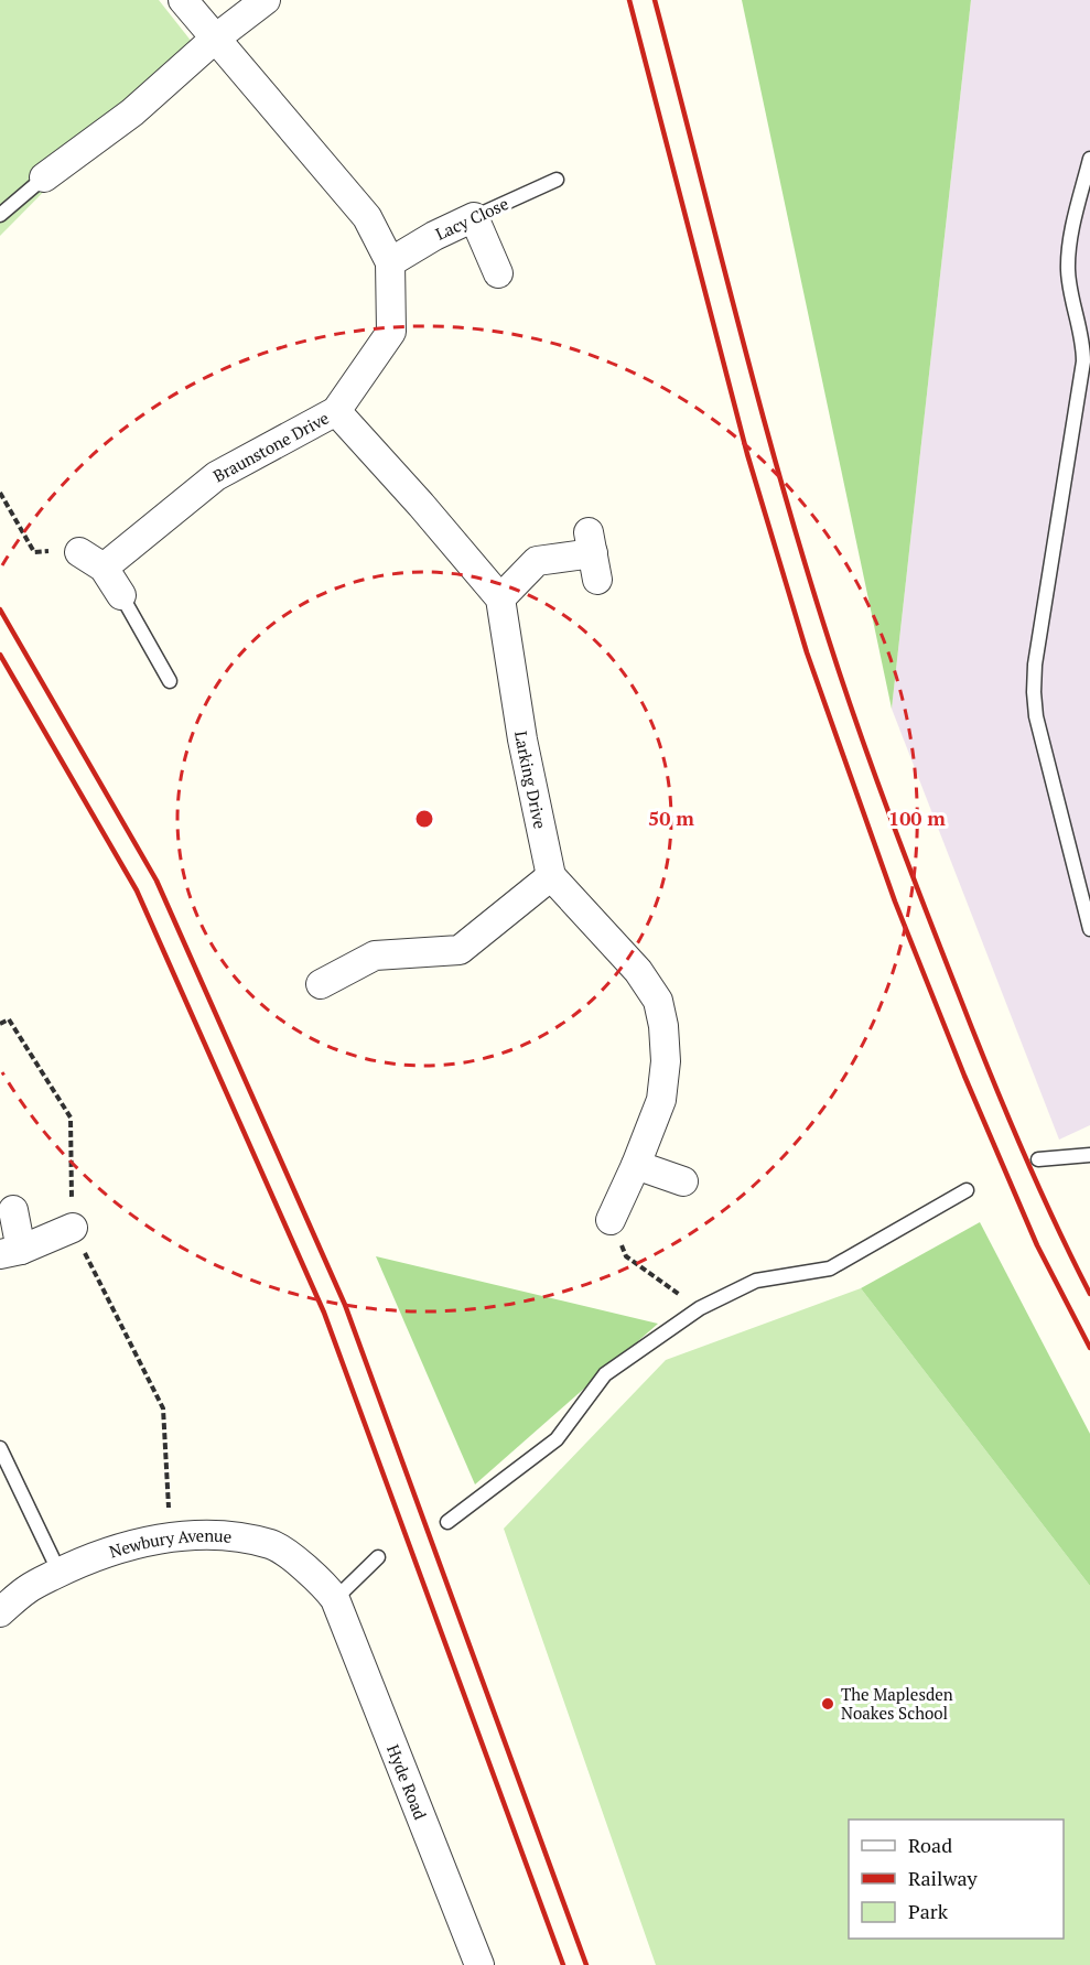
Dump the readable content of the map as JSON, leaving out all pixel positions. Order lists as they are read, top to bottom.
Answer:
{
  "streets": {
    "street": [
      "Lacy Close",
      "Braunstone Drive",
      "Larking Drive",
      "Newbury Avenue",
      "Hyde Road"
    ]
  },
  "crossings": [
    ["Lacy Close", "Braunstone Drive"],
    ["Newbury Avenue", "Hyde Road"]
  ],
  "places": ["The Maplesden Noakes School"],
  "legend": ["Road", "Railway", "Park"],
  "rings": ["50 m", "100 m"]
}
